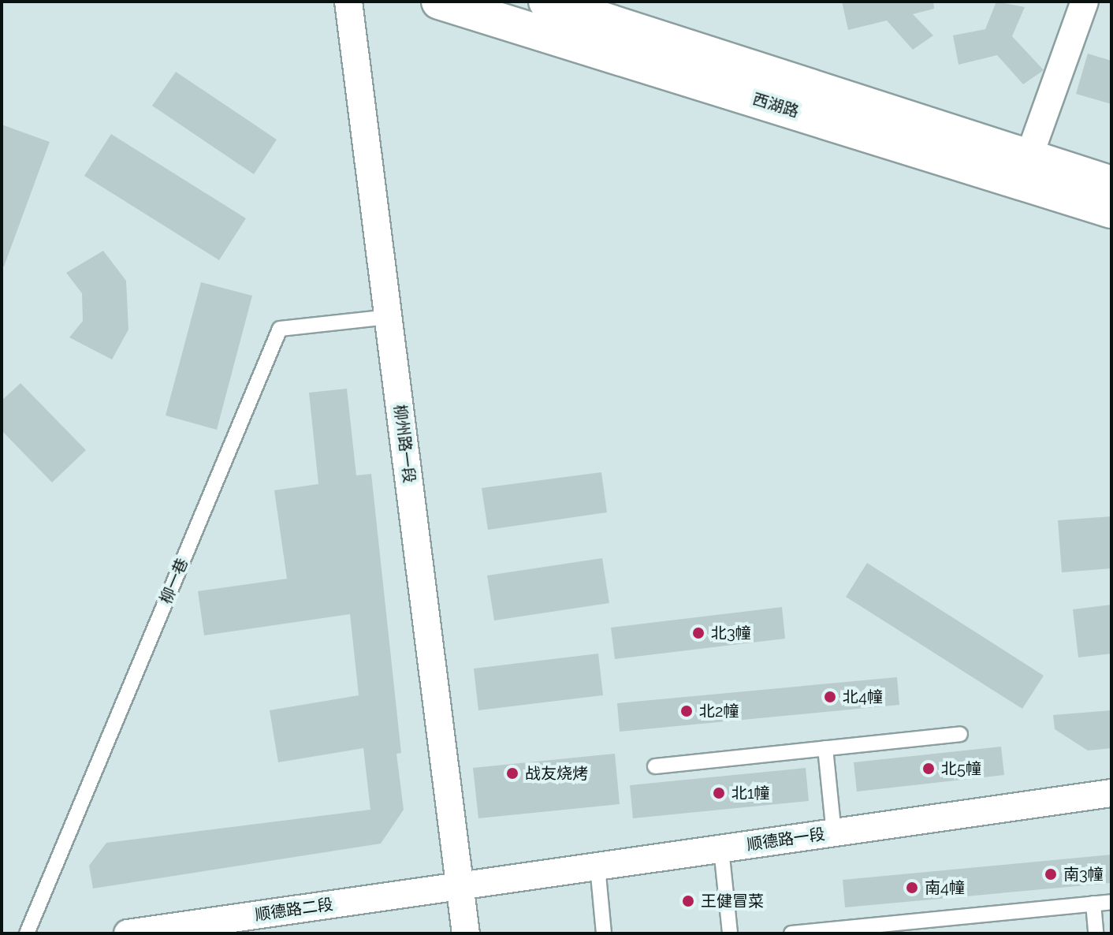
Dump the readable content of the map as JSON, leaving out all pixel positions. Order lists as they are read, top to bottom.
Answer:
{
  "streets": {
    "main road": ["西湖路"],
    "street": ["柳州路一段", "顺德路一段", "顺德路二段"],
    "lane": ["柳一巷"]
  },
  "crossings": [
    ["柳州路一段", "柳一巷"],
    ["柳州路一段", "顺德路一段"],
    ["柳州路一段", "顺德路二段"],
    ["顺德路一段", "顺德路二段"]
  ],
  "places": [
    "北3幢",
    "北4幢",
    "北2幢",
    "北5幢",
    "战友烧烤",
    "北1幢",
    "南3幢",
    "南4幢",
    "王健冒菜"
  ]
}
